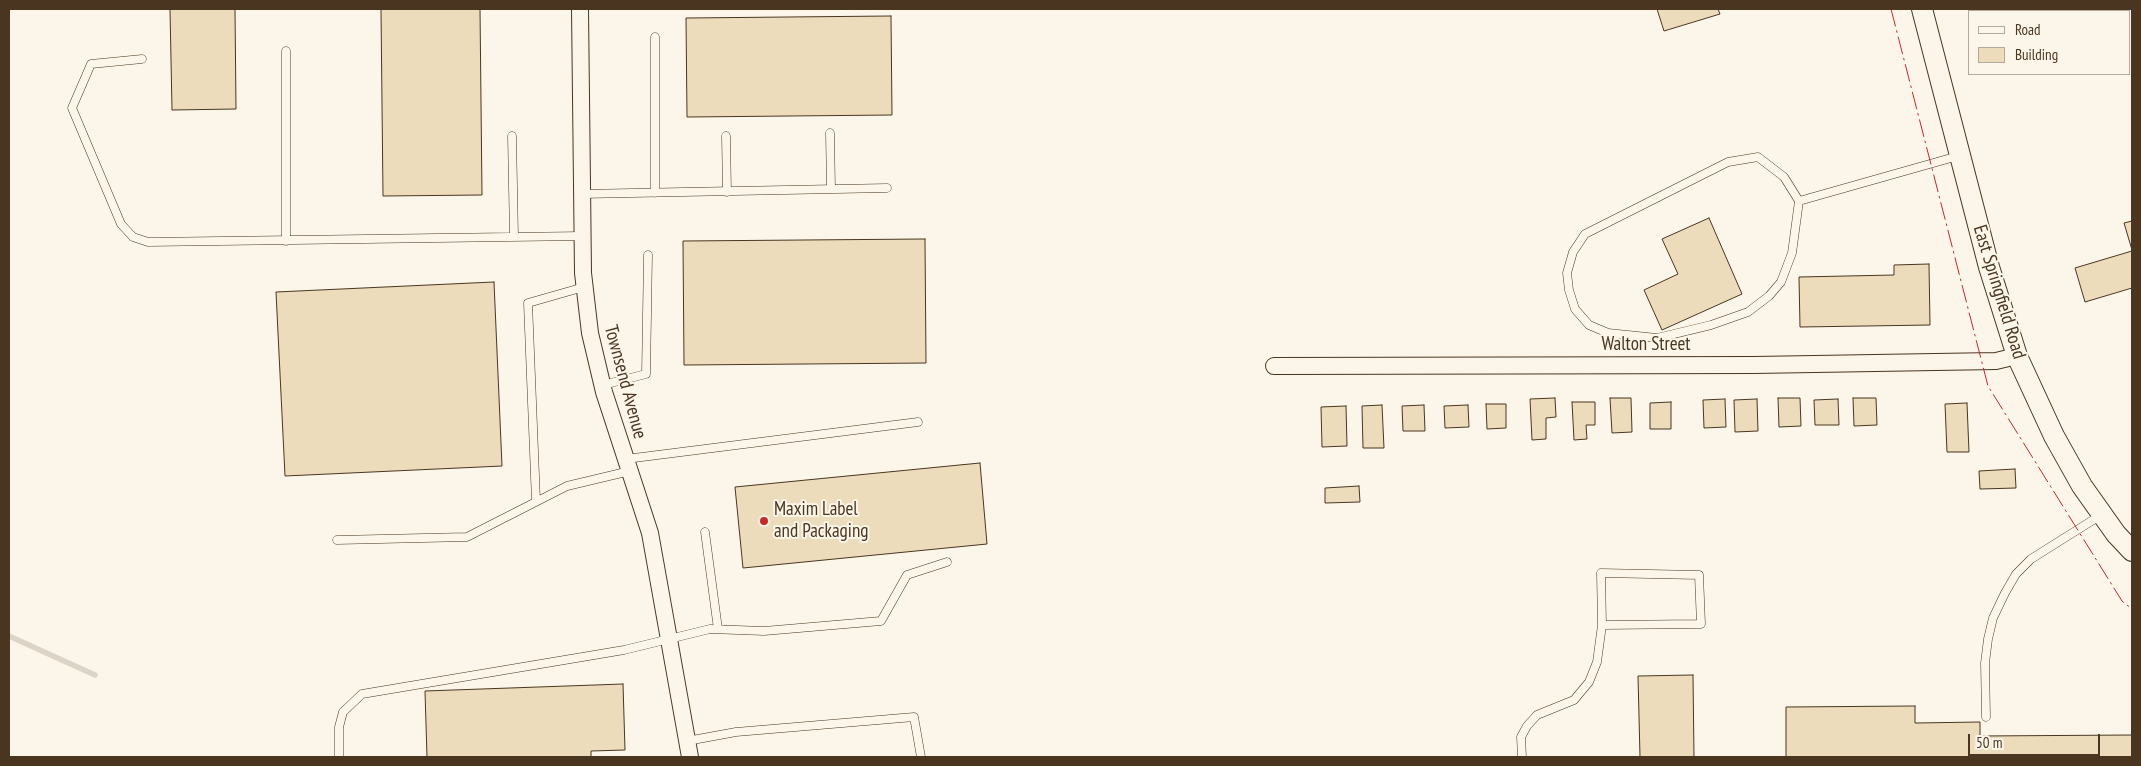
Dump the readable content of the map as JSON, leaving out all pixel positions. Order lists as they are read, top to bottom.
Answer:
{
  "streets": {
    "street": ["East Springfield Road", "Walton Street", "Townsend Avenue"]
  },
  "crossings": [
    ["East Springfield Road", "Walton Street"]
  ],
  "places": ["Maxim Label and Packaging"],
  "legend": ["Road", "Building"],
  "scale_bar": "50 m"
}
